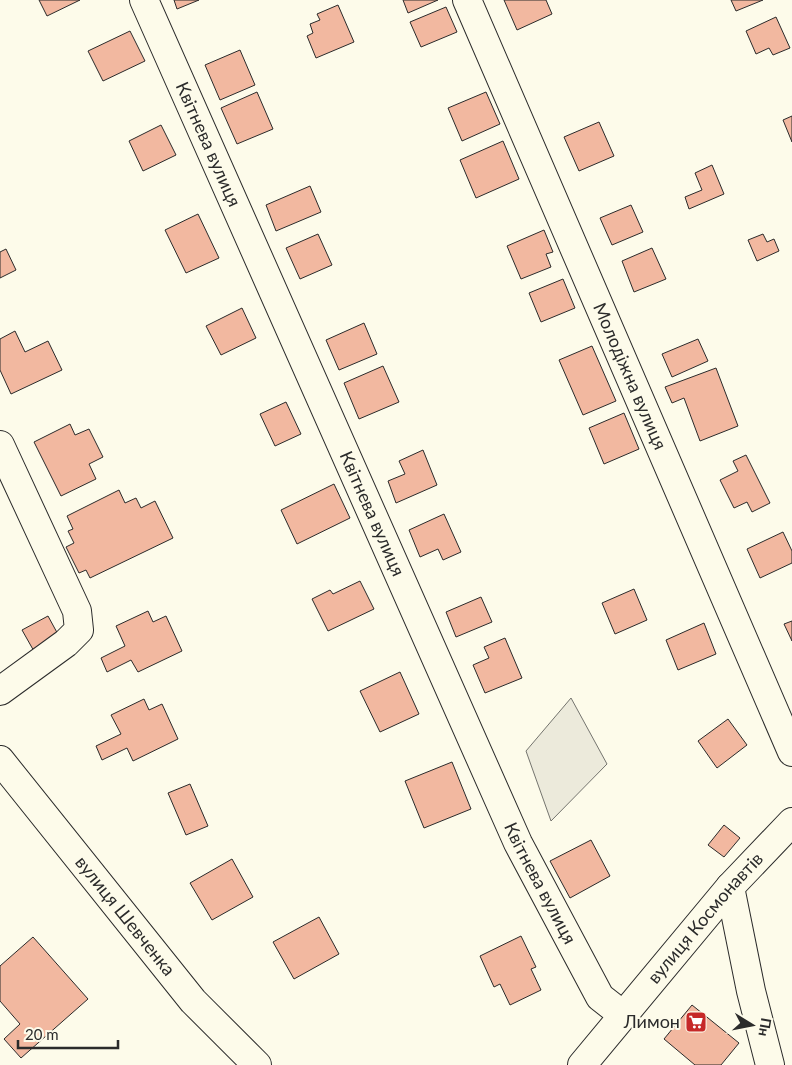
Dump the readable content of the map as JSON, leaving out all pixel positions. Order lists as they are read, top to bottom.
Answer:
{
  "streets": {
    "street": [
      "Квітнева вулиця",
      "Молодіжна вулиця",
      "вулиця Шевченка",
      "вулиця Космонавтів"
    ]
  },
  "crossings": [
    ["Квітнева вулиця", "вулиця Космонавтів"]
  ],
  "places": {
    "supermarket": ["Лимон"]
  },
  "scale_bar": "20 m",
  "north": "right"
}
